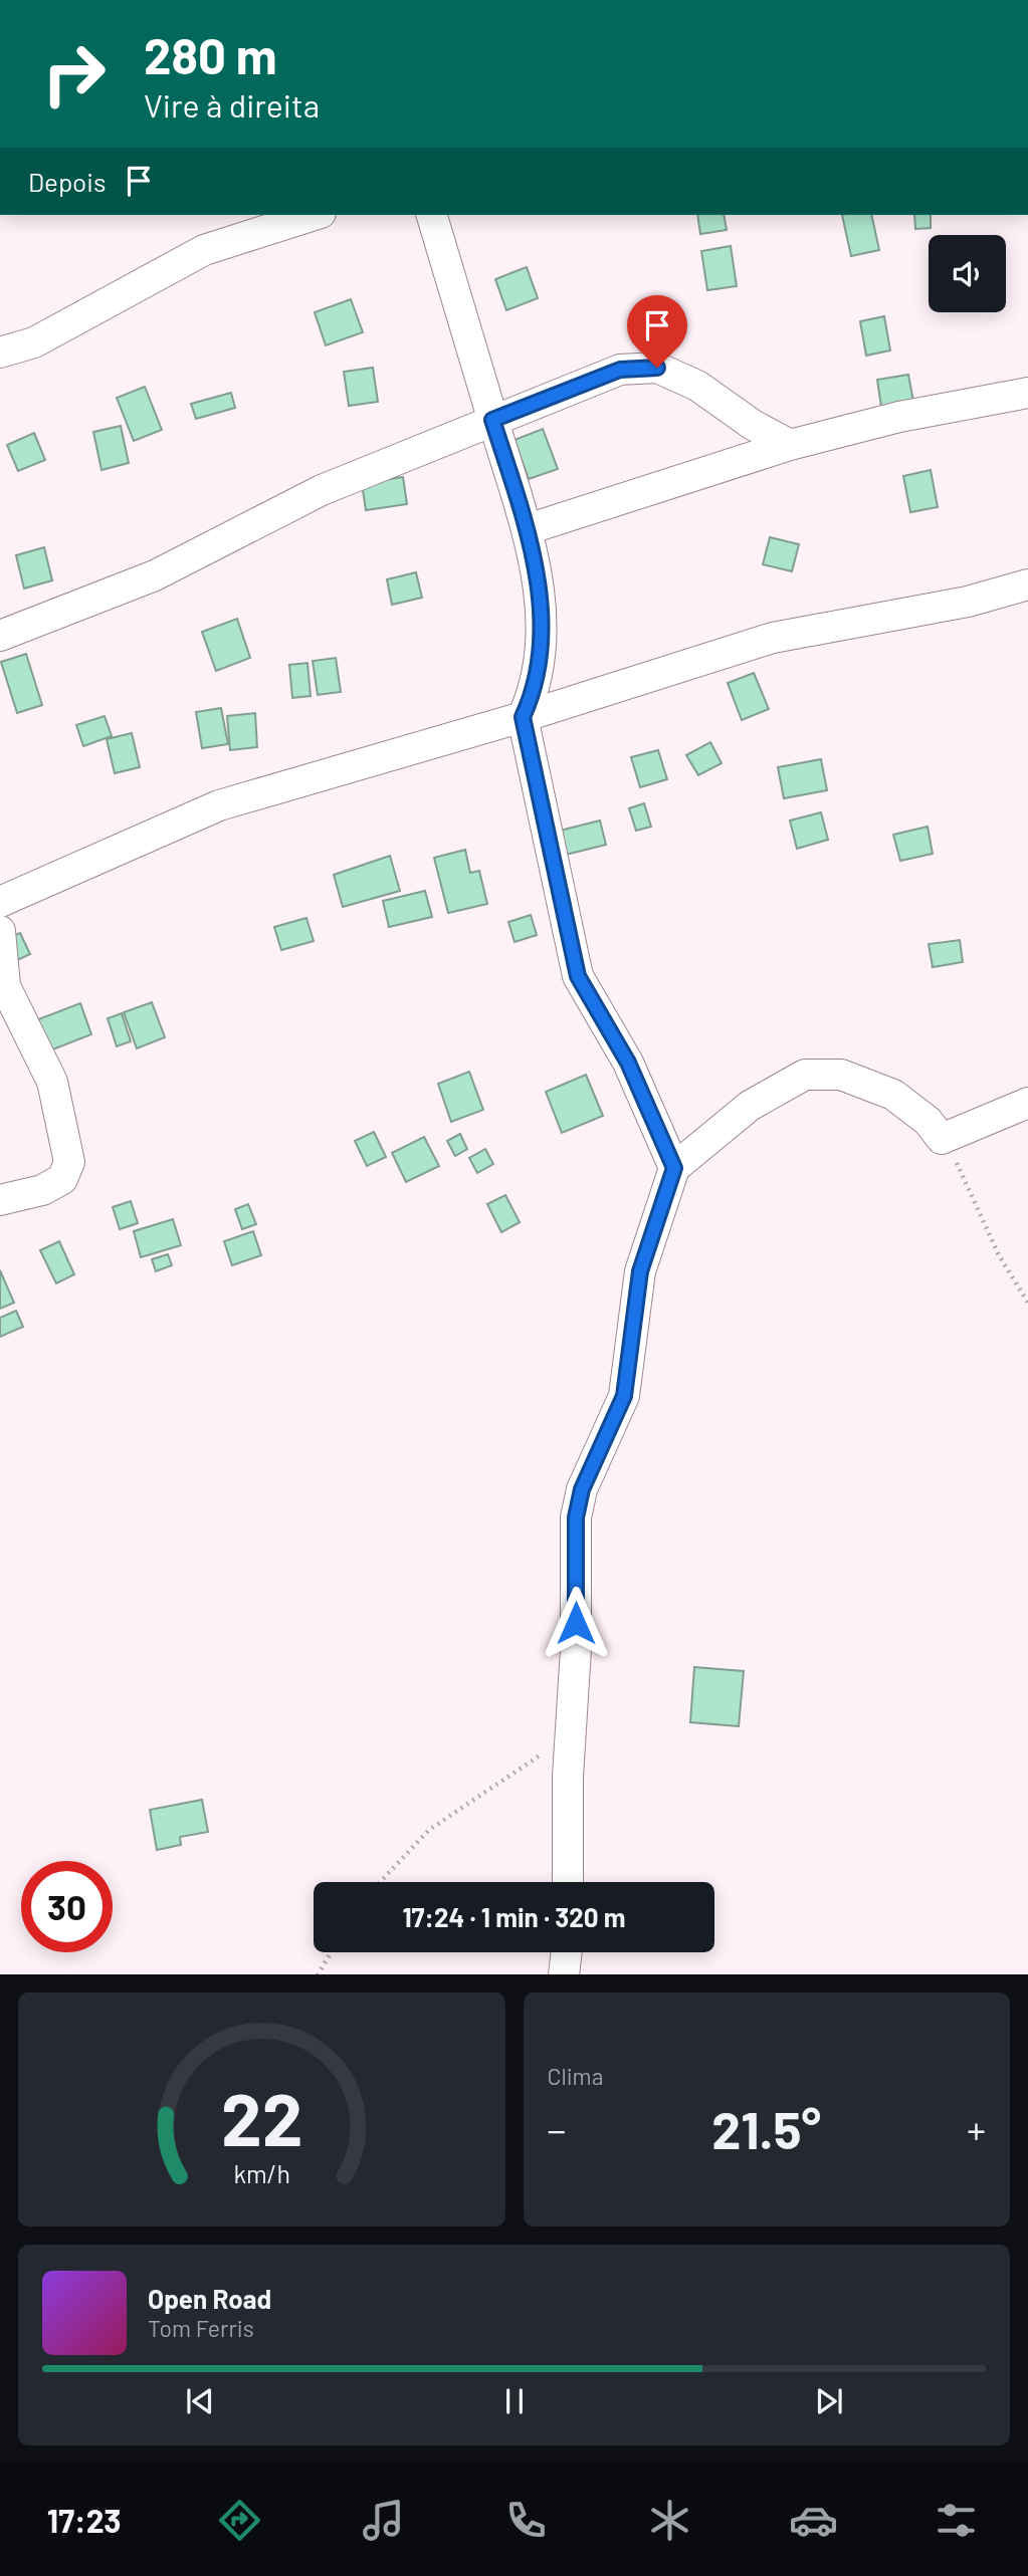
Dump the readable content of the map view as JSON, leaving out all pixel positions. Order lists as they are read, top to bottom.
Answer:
{
  "page": {
    "turn": ["280 m", "Vire à direita"],
    "then": "Depois",
    "limit": "30",
    "trip": "17:24 · 1 min · 320 m",
    "tile": "Clima",
    "heat": ["−", "21.5°", "+"],
    "song": ["Open Road", "Tom Ferris"],
    "tabs": "17:23",
    "gauge": ["22", "km/h"]
  }
}
